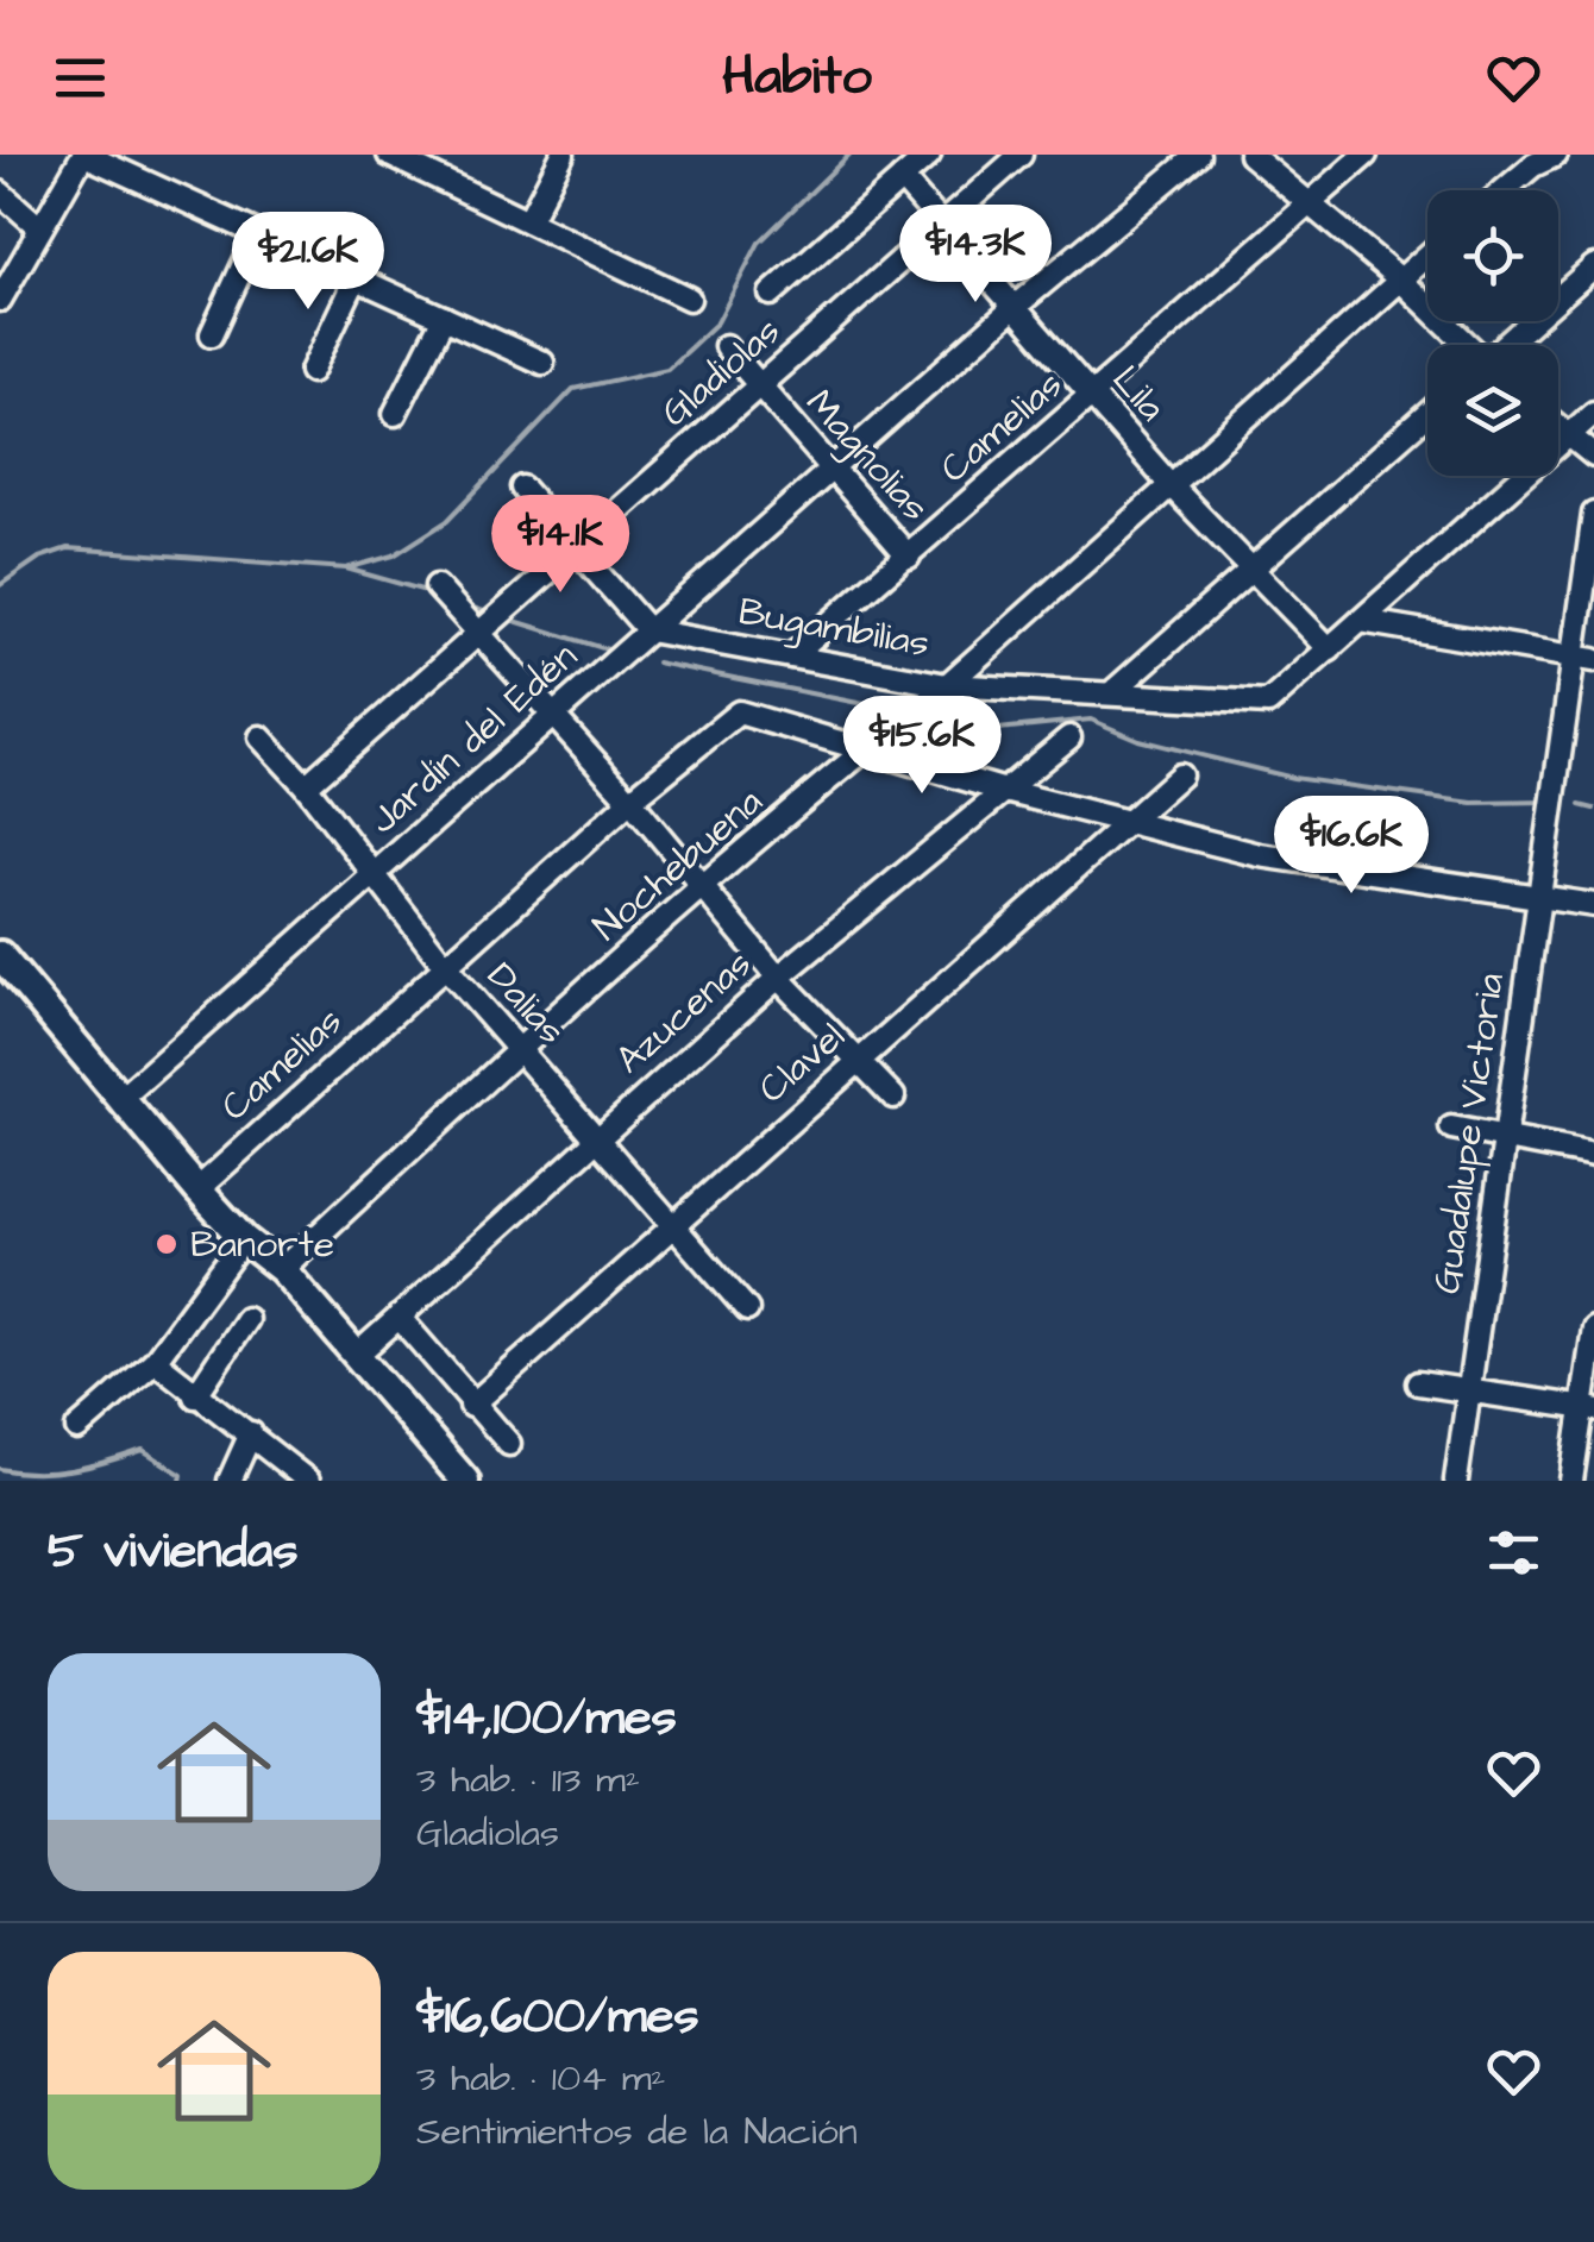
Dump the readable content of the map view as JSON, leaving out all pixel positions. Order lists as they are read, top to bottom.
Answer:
{
  "streets": {
    "street": [
      "Gladiolas",
      "Lila",
      "Camelias",
      "Magnolias",
      "Bugambilias",
      "Jardín del Edén",
      "Nochebuena",
      "Dalias",
      "Azucenas",
      "Clavel",
      "Guadalupe Victoria"
    ]
  },
  "crossings": [
    ["Gladiolas", "Lila"],
    ["Gladiolas", "Magnolias"],
    ["Gladiolas", "Dalias"],
    ["Lila", "Camelias"],
    ["Lila", "Bugambilias"],
    ["Lila", "Jardín del Edén"],
    ["Lila", "Nochebuena"],
    ["Camelias", "Magnolias"],
    ["Camelias", "Bugambilias"],
    ["Camelias", "Nochebuena"],
    ["Camelias", "Dalias"],
    ["Magnolias", "Jardín del Edén"],
    ["Bugambilias", "Jardín del Edén"],
    ["Bugambilias", "Nochebuena"],
    ["Jardín del Edén", "Dalias"],
    ["Nochebuena", "Dalias"],
    ["Dalias", "Azucenas"],
    ["Dalias", "Clavel"]
  ],
  "places": ["Banorte"],
  "page": {
    "header": "Habito",
    "price": [
      "$14.3K",
      "$21.6K",
      "$14.1K",
      "$15.6K",
      "$16.6K"
    ],
    "heading": "5 viviendas",
    "list": [
      {
        "name": "$14,100/mes",
        "note": "3 hab. · 113 m² · Gladiolas"
      },
      {
        "name": "$16,600/mes",
        "note": "3 hab. · 104 m² · Sentimientos de la Nación"
      }
    ]
  }
}
